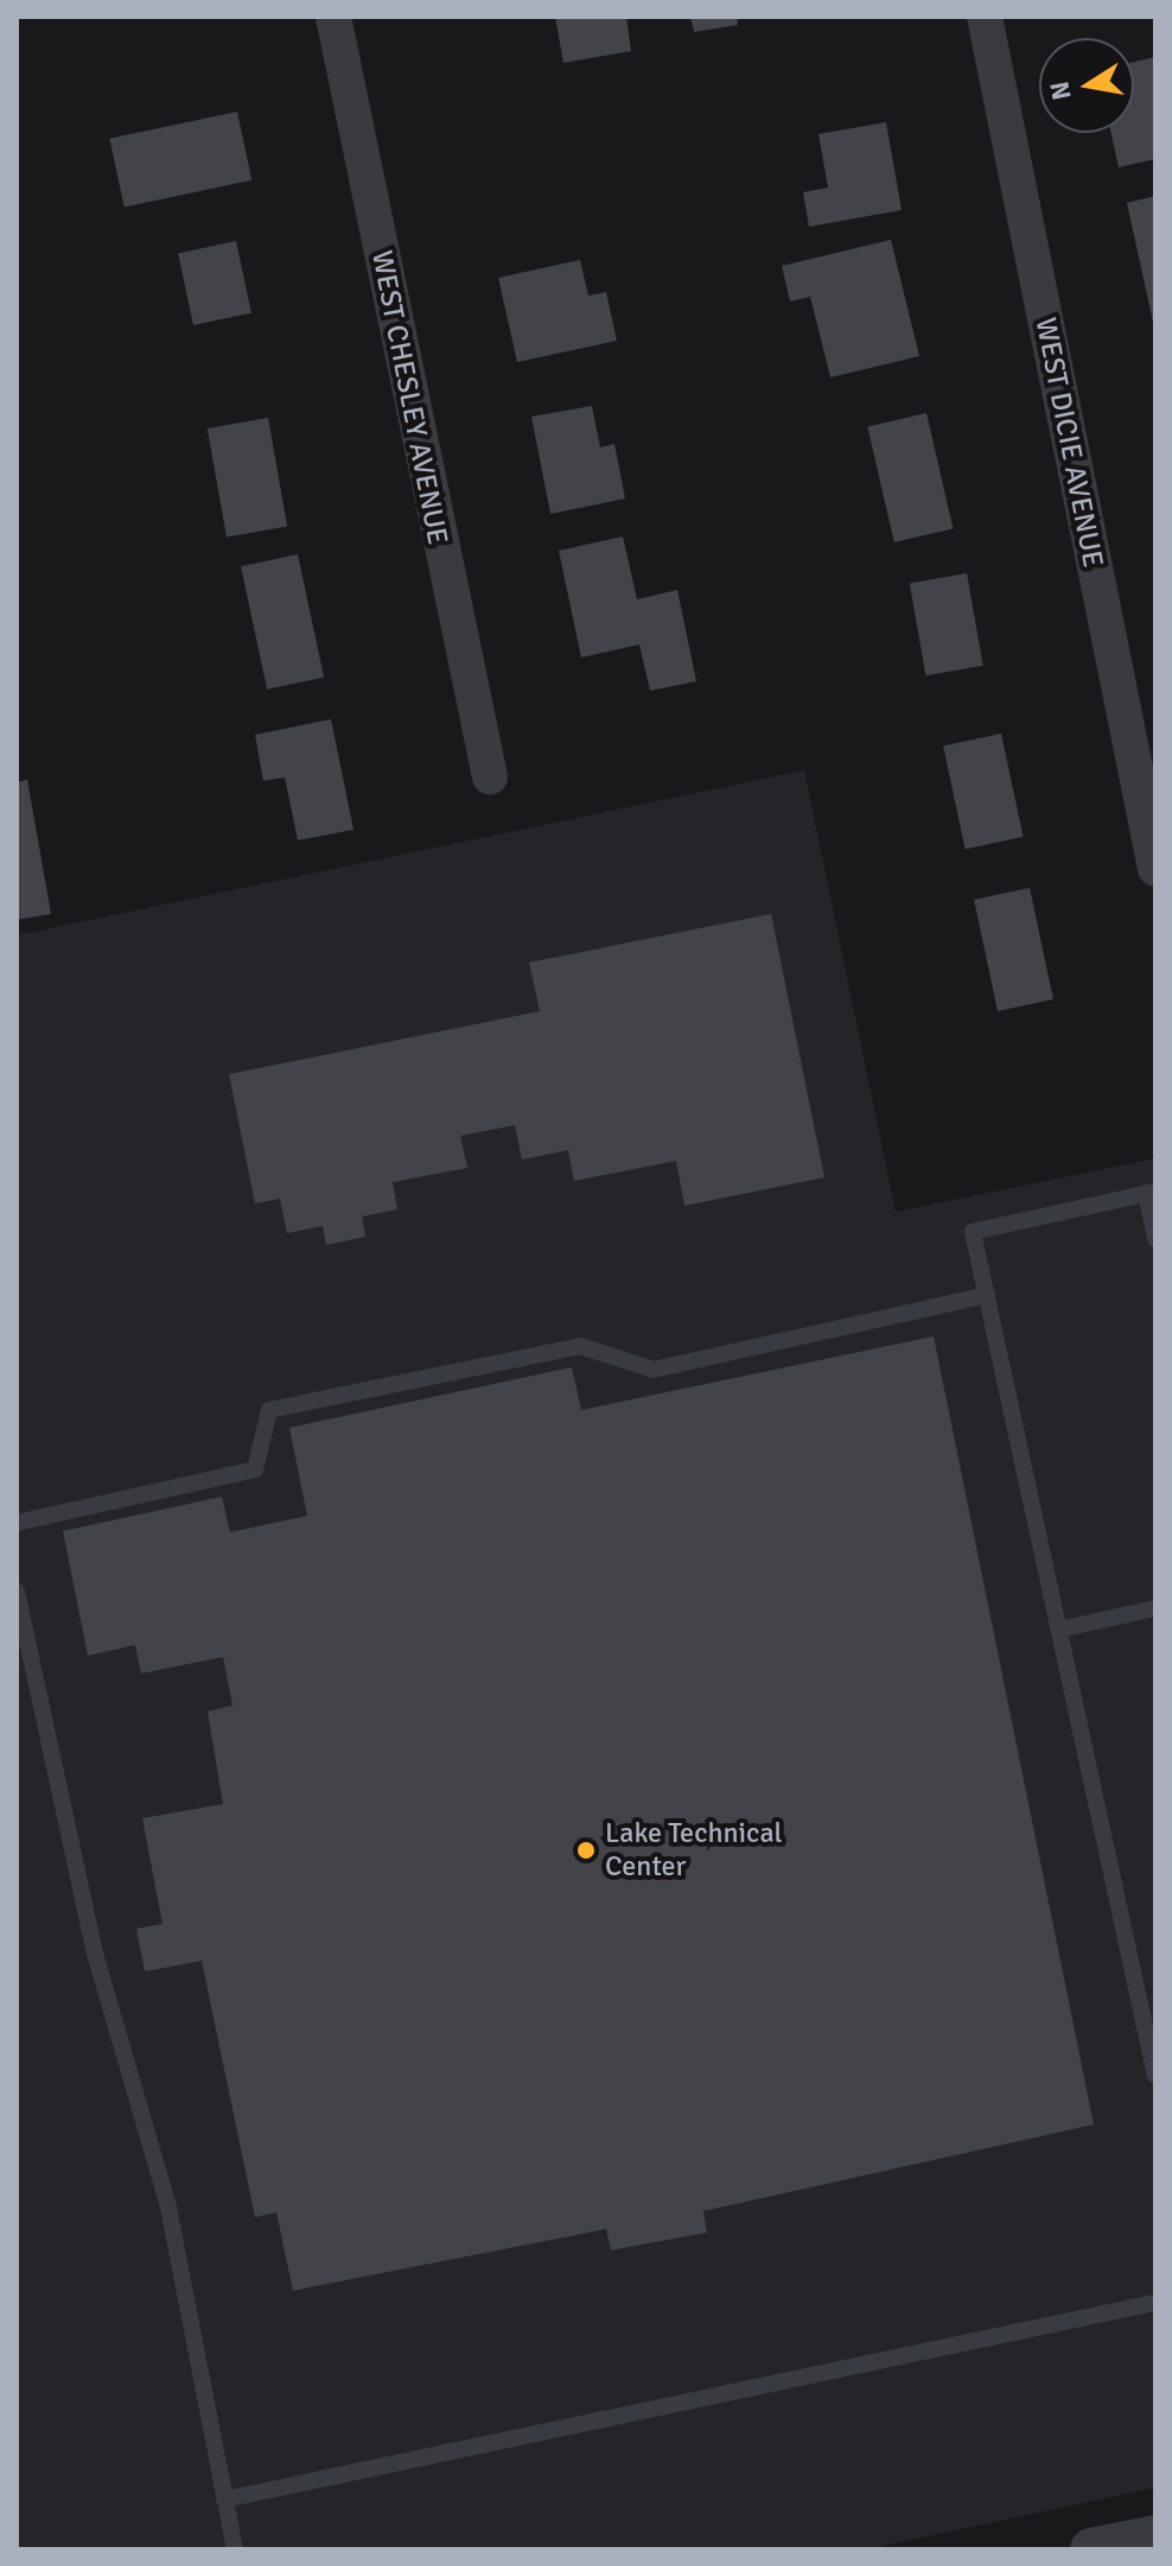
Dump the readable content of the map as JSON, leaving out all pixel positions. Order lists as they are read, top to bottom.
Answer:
{
  "streets": {
    "street": ["WEST CHESLEY AVENUE", "WEST DICIE AVENUE"]
  },
  "places": ["Lake Technical Center"],
  "north": "left"
}
